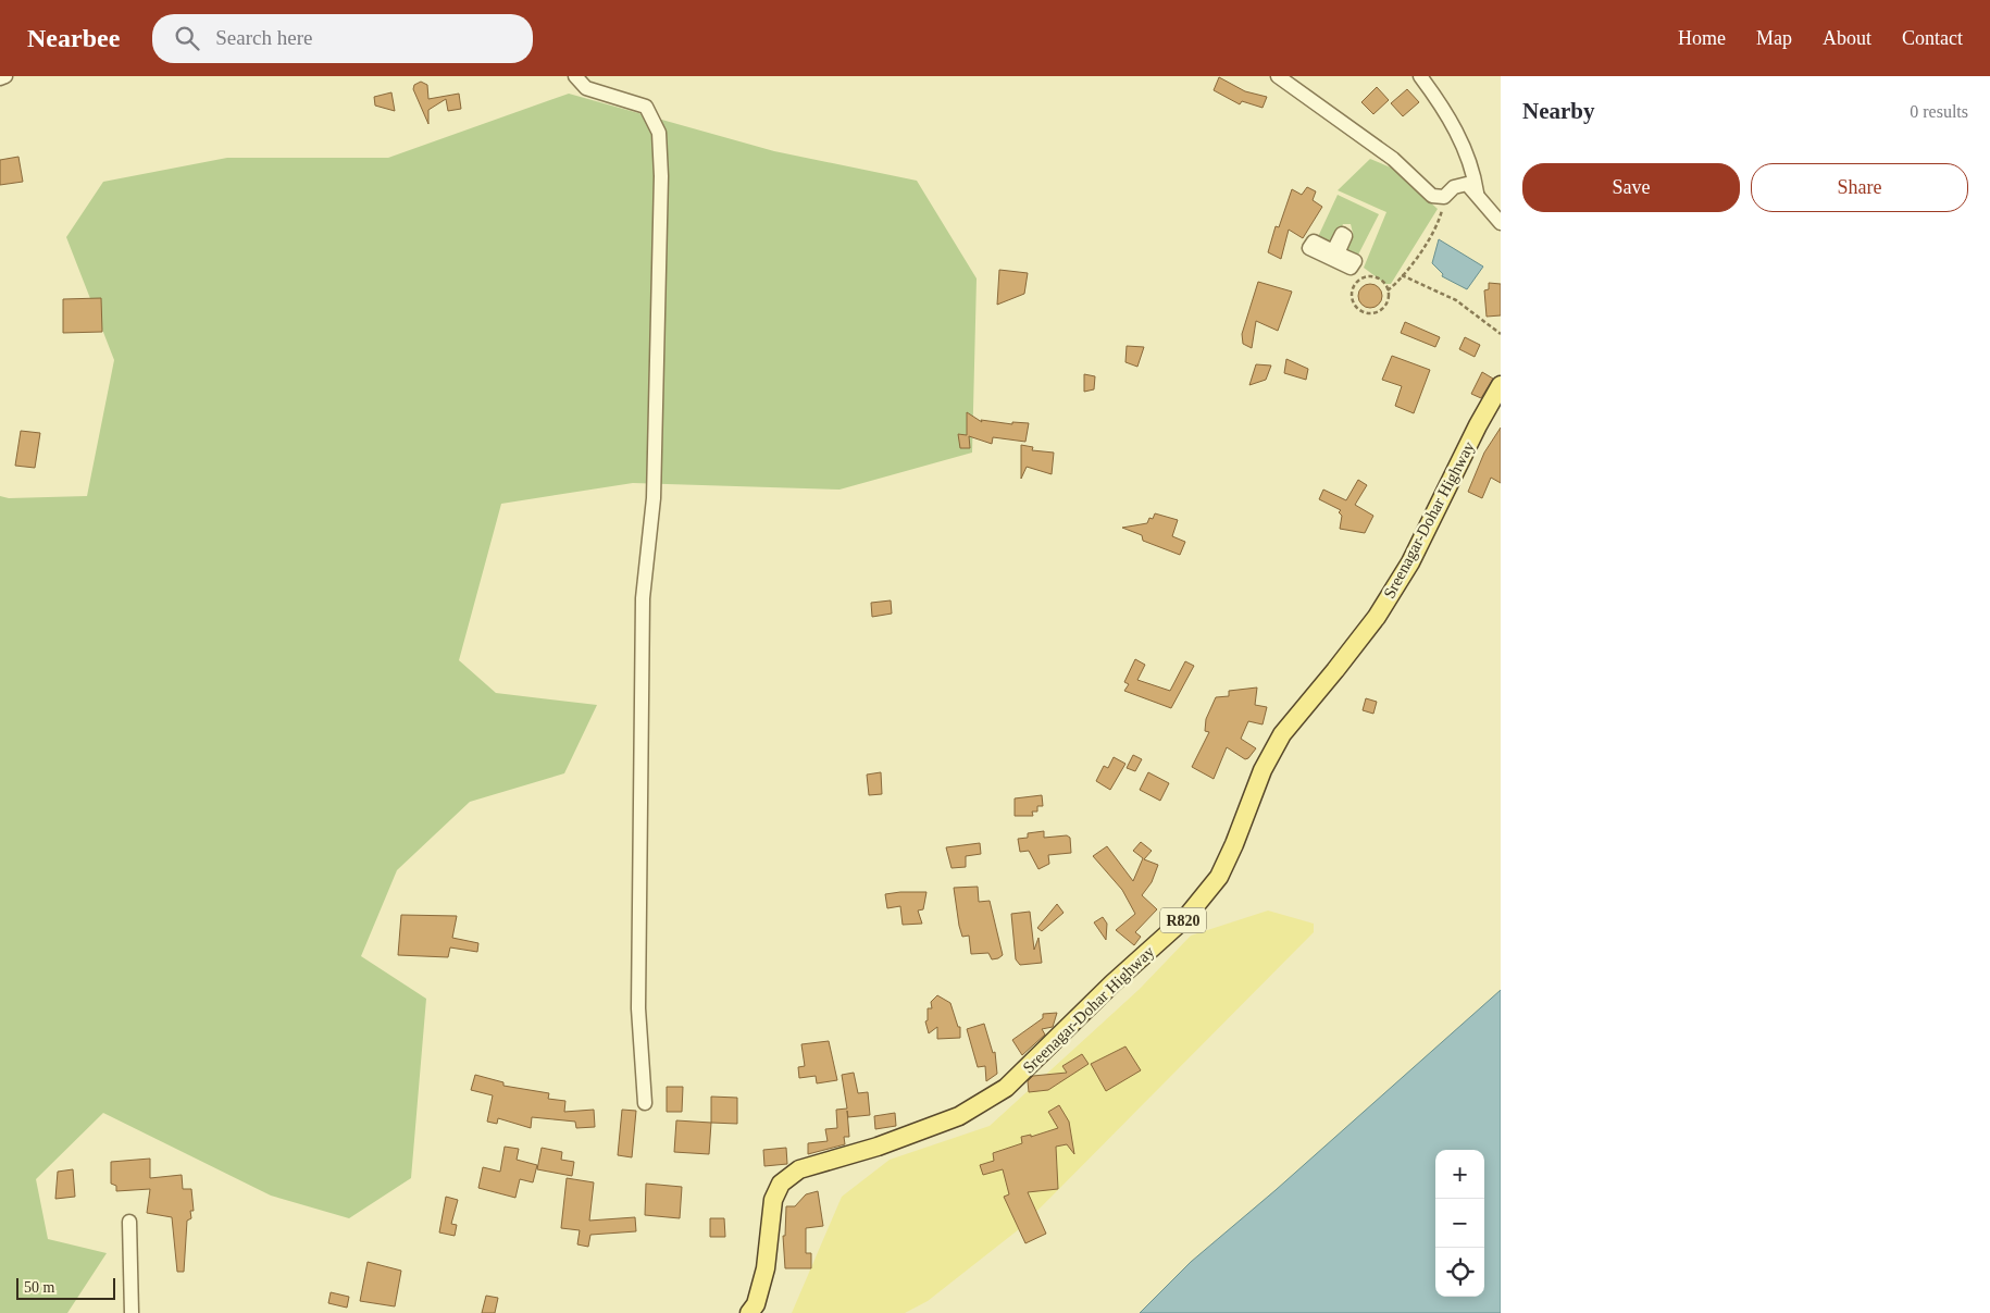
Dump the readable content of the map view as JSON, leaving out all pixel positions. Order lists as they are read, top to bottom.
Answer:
{
  "streets": {
    "main road": ["Sreenagar-Dohar Highway", "R820"]
  },
  "scale_bar": "50 m",
  "page": {
    "header": "Nearbee",
    "search": "Search here",
    "nav": [
      "Home",
      "Map",
      "About",
      "Contact"
    ],
    "heading": ["Nearby", "0 results"],
    "buttons": ["Save", "Share"],
    "map_buttons": ["+", "−"],
    "scale": "50 m"
  }
}
